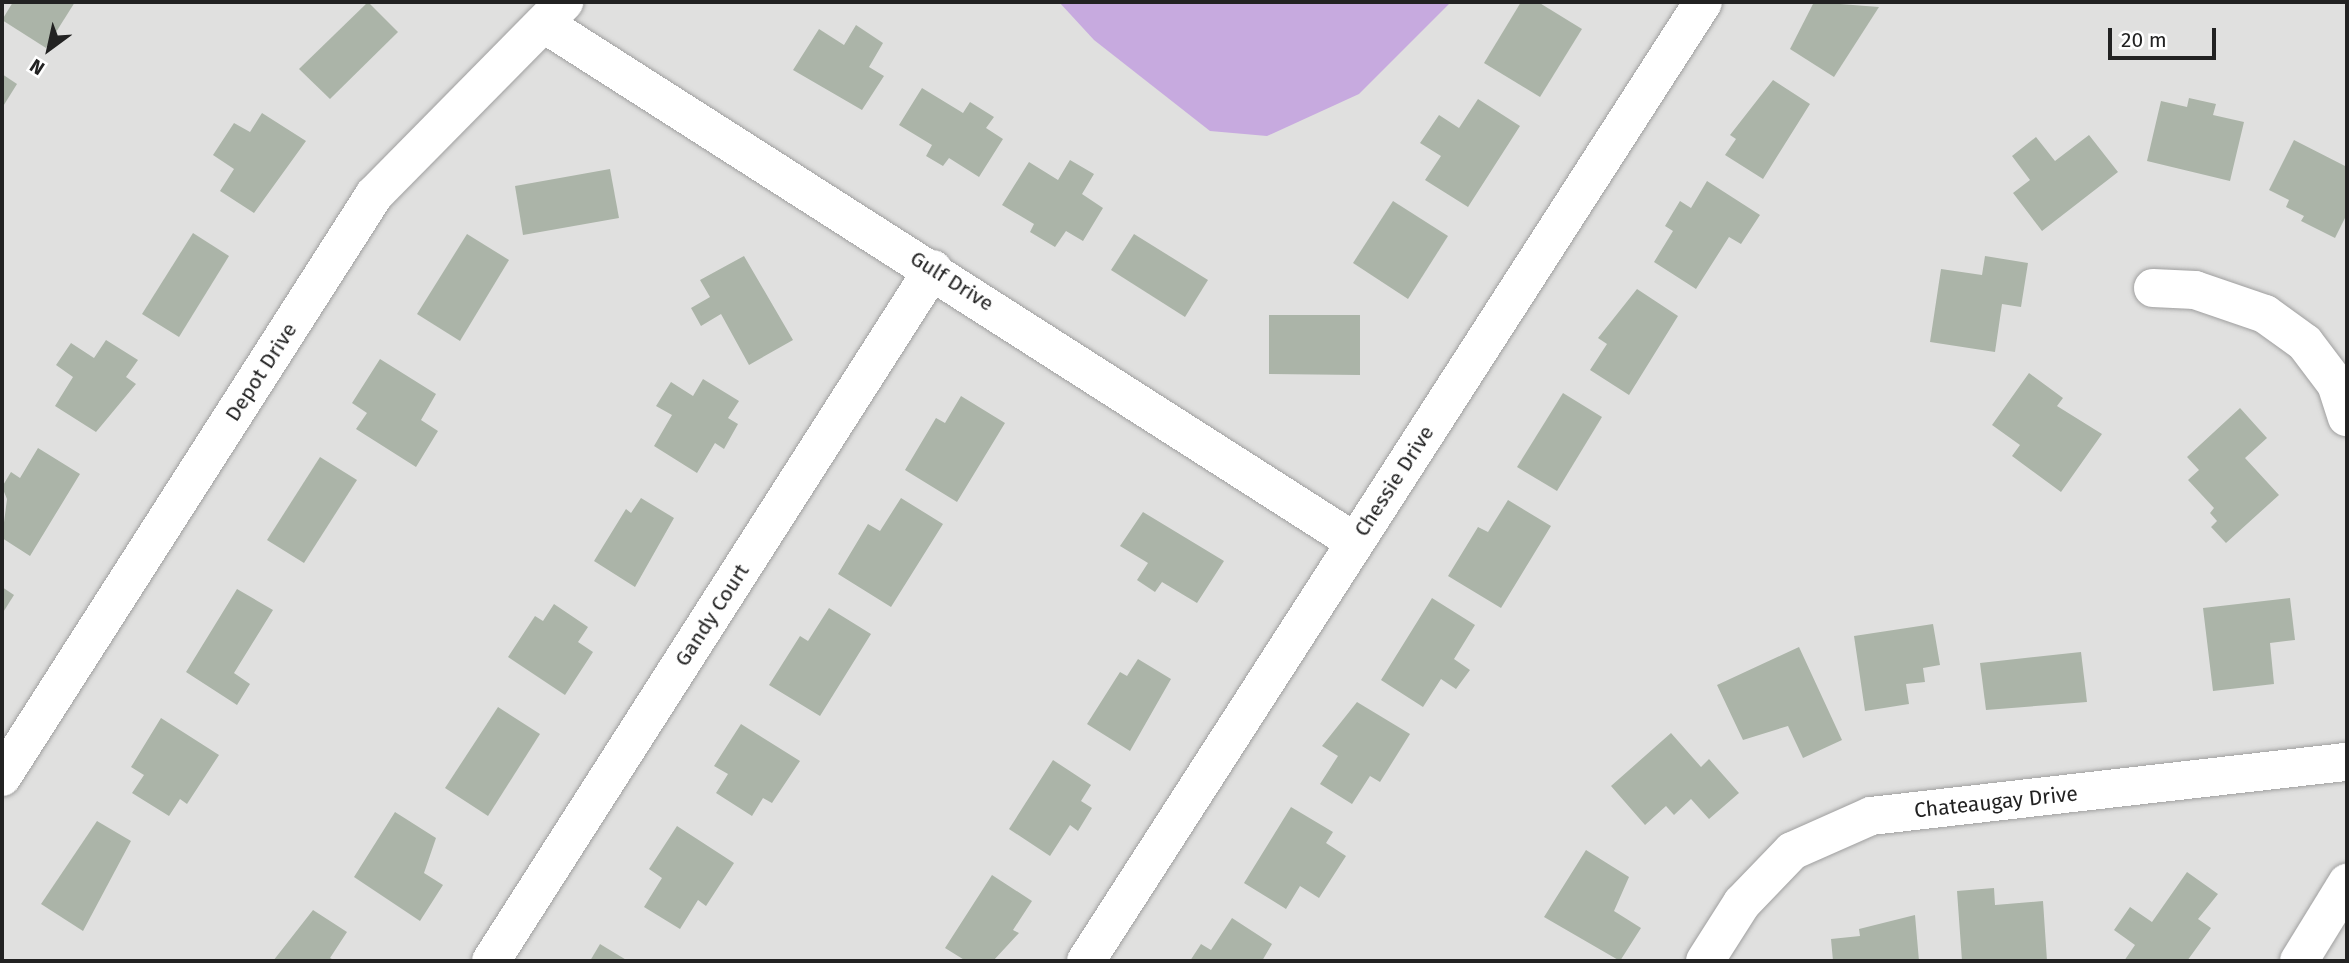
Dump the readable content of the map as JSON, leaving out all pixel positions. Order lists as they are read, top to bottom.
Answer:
{
  "streets": {
    "street": [
      "Gulf Drive",
      "Depot Drive",
      "Chessie Drive",
      "Gandy Court",
      "Chateaugay Drive"
    ]
  },
  "crossings": [
    ["Gulf Drive", "Depot Drive"],
    ["Gulf Drive", "Chessie Drive"],
    ["Gulf Drive", "Gandy Court"]
  ],
  "scale_bar": "20 m",
  "north": "bottom left"
}
